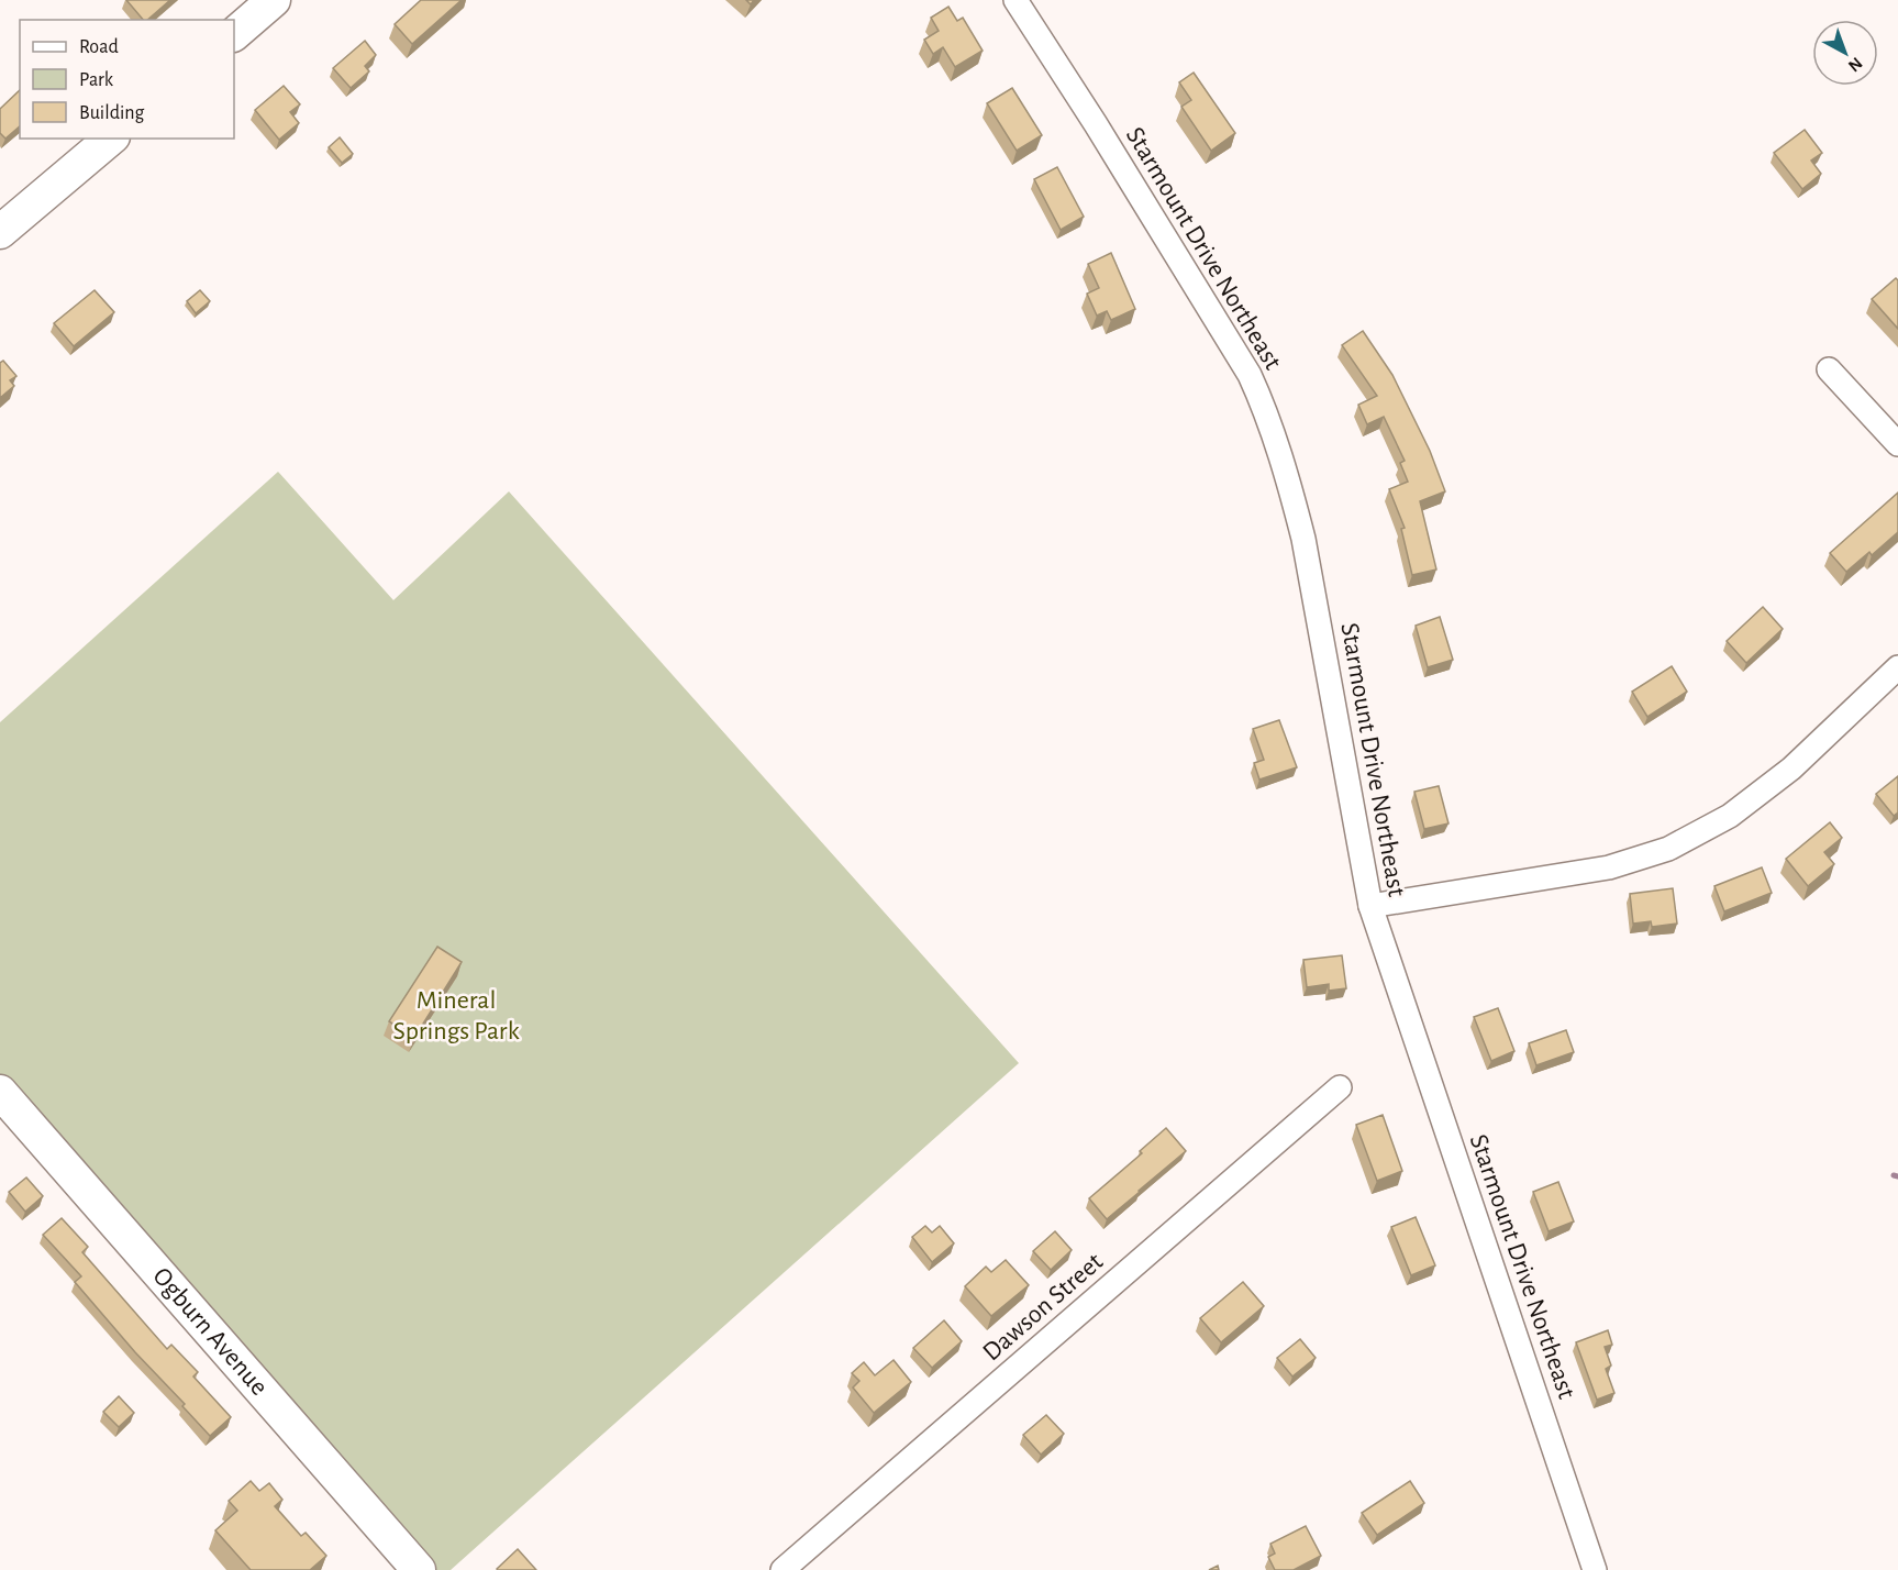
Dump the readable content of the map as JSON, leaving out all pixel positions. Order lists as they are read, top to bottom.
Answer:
{
  "streets": {
    "street": ["Starmount Drive Northeast", "Dawson Street", "Ogburn Avenue"]
  },
  "parks": ["Mineral Springs Park"],
  "legend": ["Road", "Park", "Building"],
  "north": "bottom right"
}
